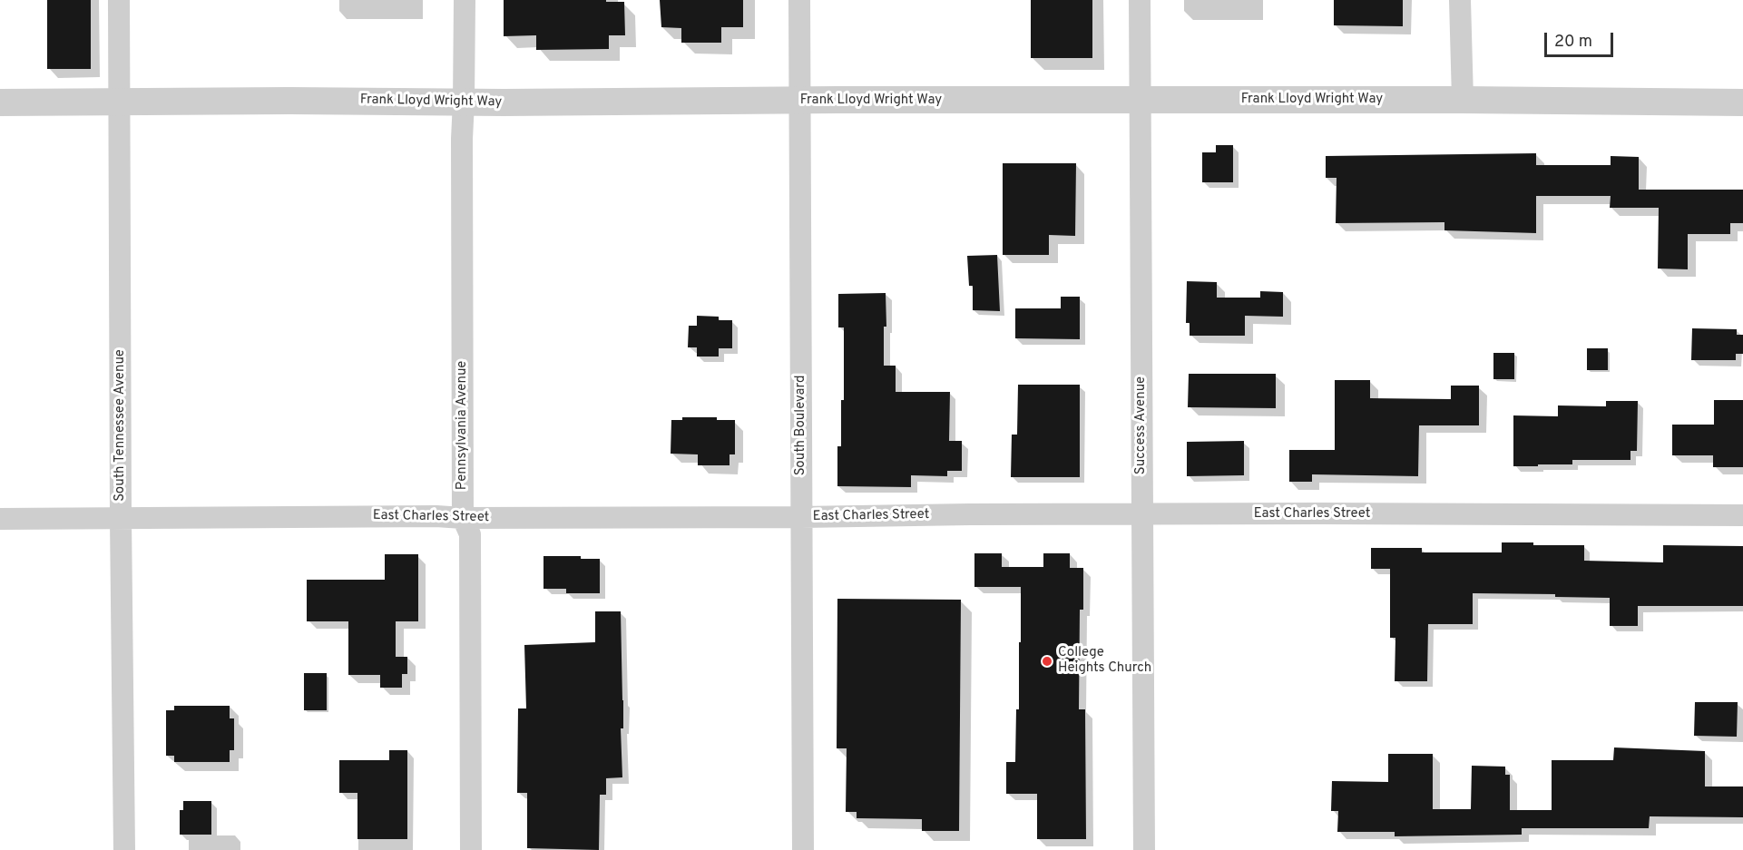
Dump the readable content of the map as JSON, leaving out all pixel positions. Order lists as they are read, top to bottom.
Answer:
{
  "streets": {
    "street": [
      "Frank Lloyd Wright Way",
      "South Tennessee Avenue",
      "Pennsylvania Avenue",
      "South Boulevard",
      "Success Avenue",
      "East Charles Street"
    ]
  },
  "crossings": [
    ["Frank Lloyd Wright Way", "South Tennessee Avenue"],
    ["Frank Lloyd Wright Way", "Pennsylvania Avenue"],
    ["Frank Lloyd Wright Way", "South Boulevard"],
    ["Frank Lloyd Wright Way", "Success Avenue"],
    ["South Tennessee Avenue", "East Charles Street"],
    ["Pennsylvania Avenue", "East Charles Street"],
    ["South Boulevard", "East Charles Street"],
    ["Success Avenue", "East Charles Street"]
  ],
  "places": ["College Heights Church"],
  "scale_bar": "20 m"
}
